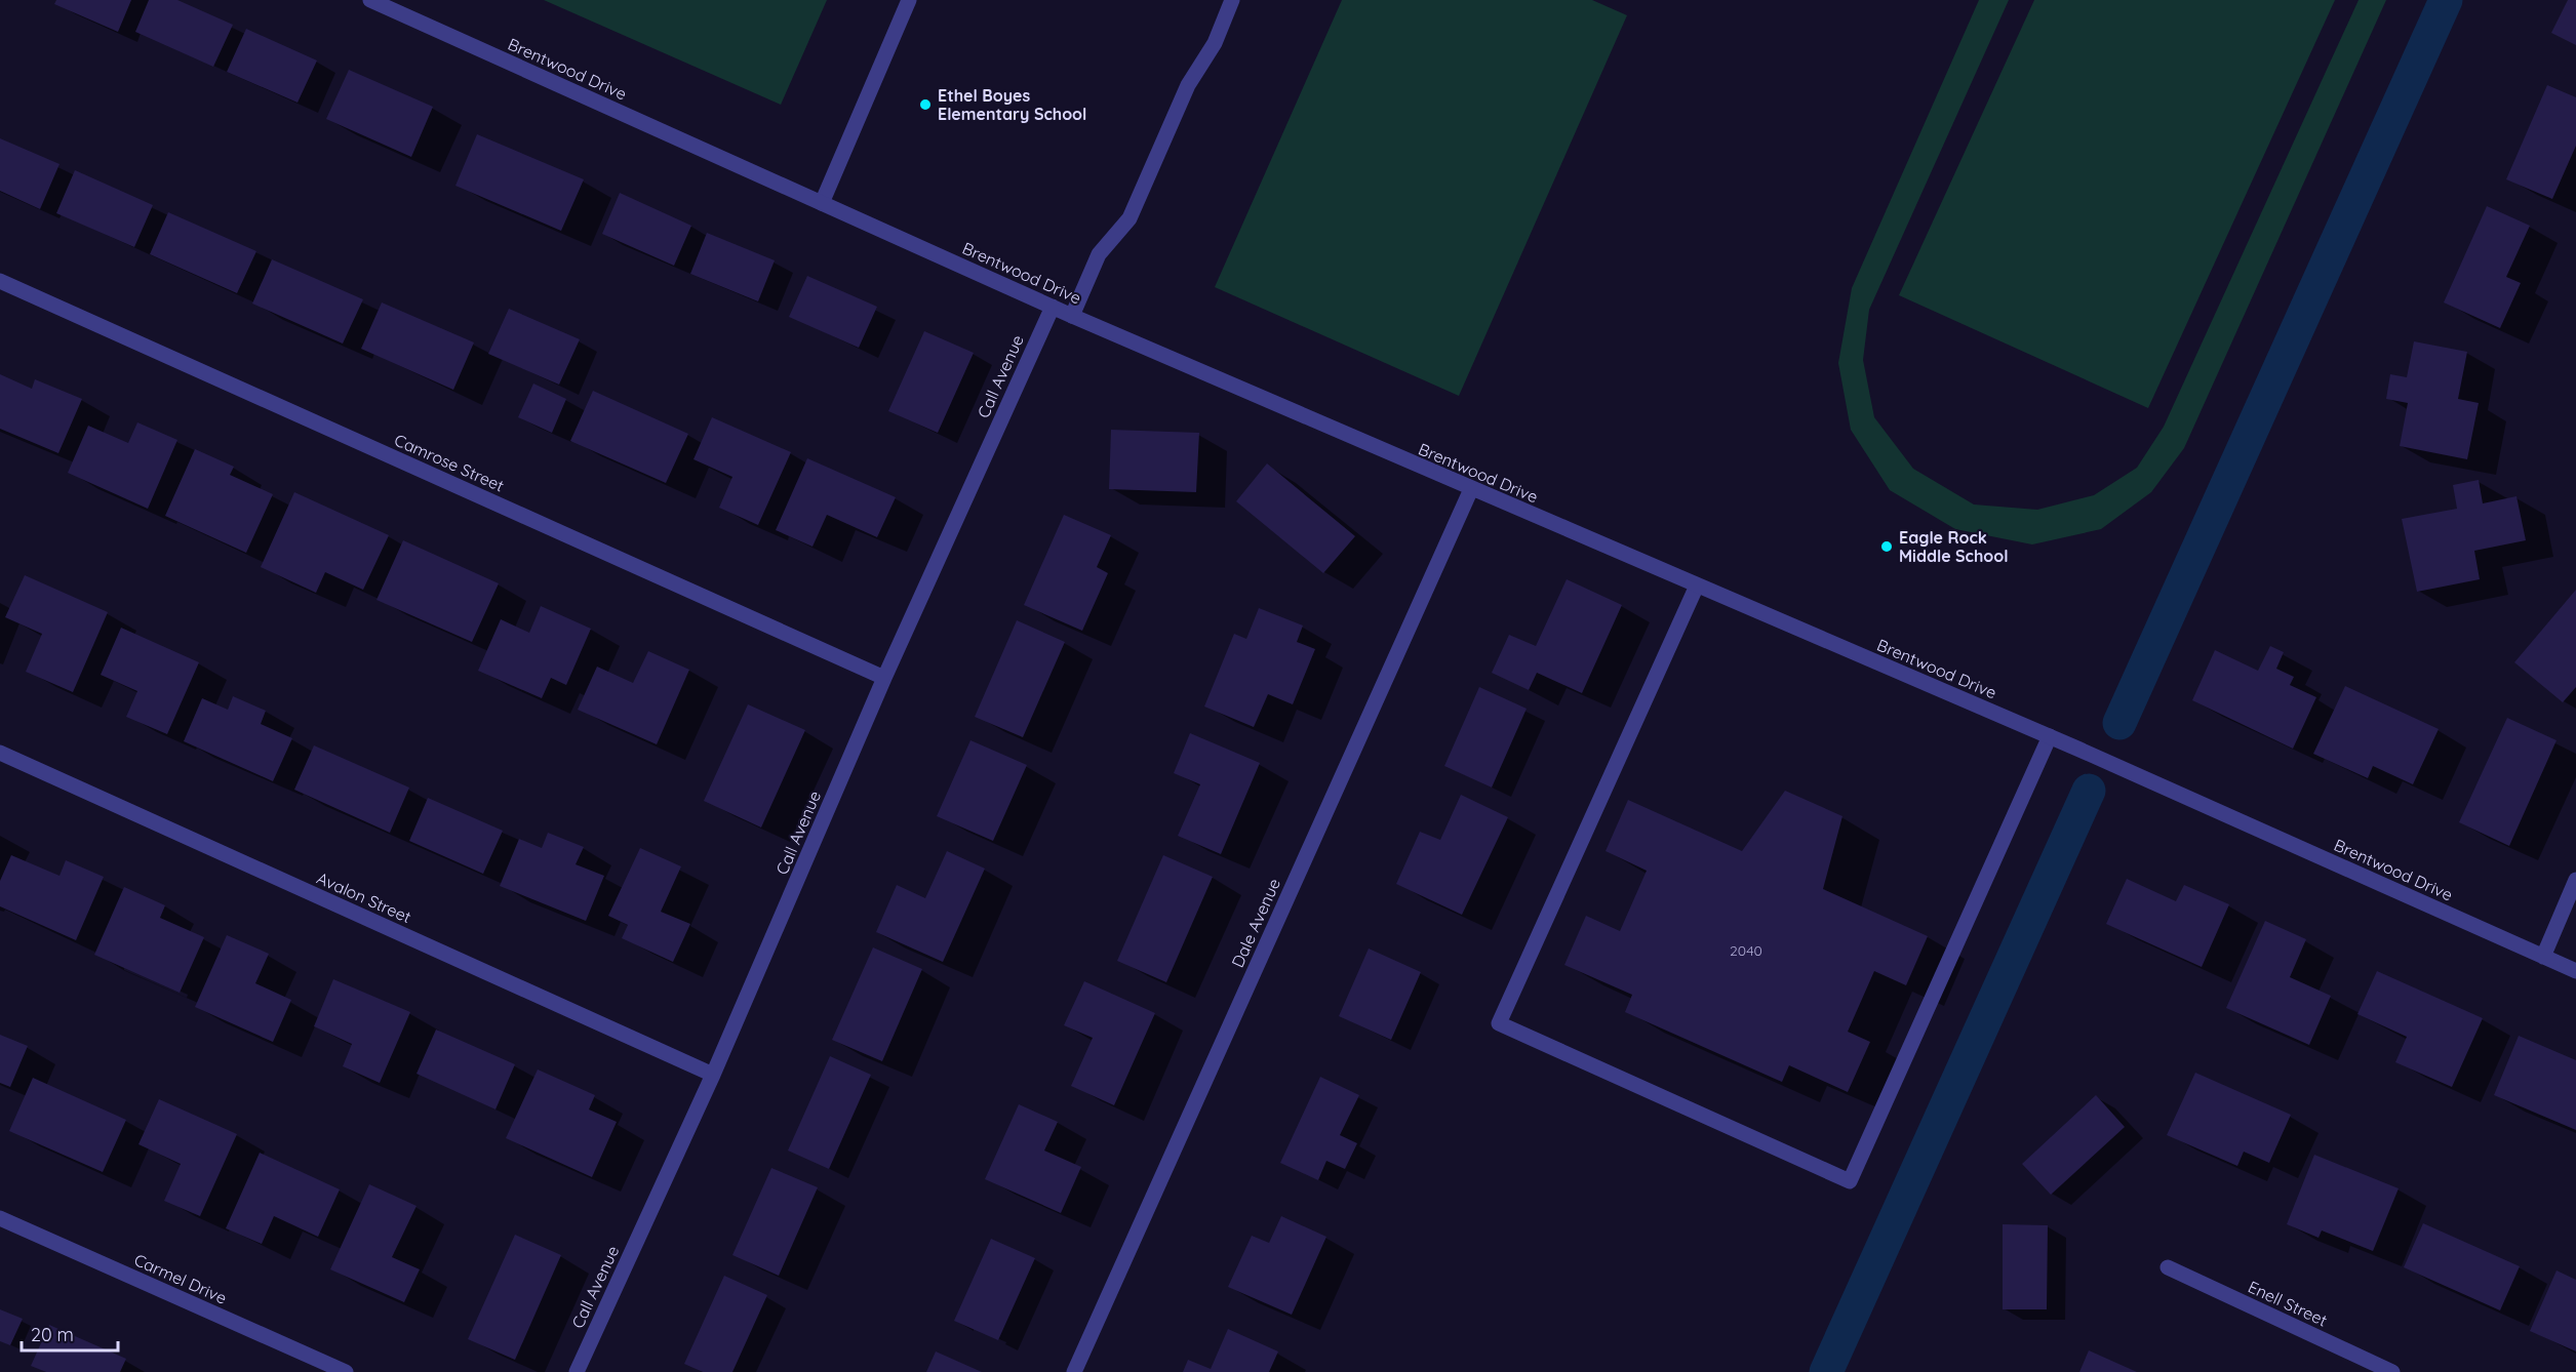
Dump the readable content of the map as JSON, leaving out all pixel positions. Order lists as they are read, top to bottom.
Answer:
{
  "streets": {
    "street": [
      "Brentwood Drive",
      "Call Avenue",
      "Camrose Street",
      "Avalon Street",
      "Dale Avenue",
      "Carmel Drive",
      "Enell Street"
    ]
  },
  "crossings": [
    ["Brentwood Drive", "Call Avenue"],
    ["Brentwood Drive", "Dale Avenue"],
    ["Call Avenue", "Camrose Street"],
    ["Call Avenue", "Avalon Street"]
  ],
  "places": ["Ethel Boyes Elementary School", "Eagle Rock Middle School"],
  "house_numbers": ["2040"],
  "scale_bar": "20 m"
}
